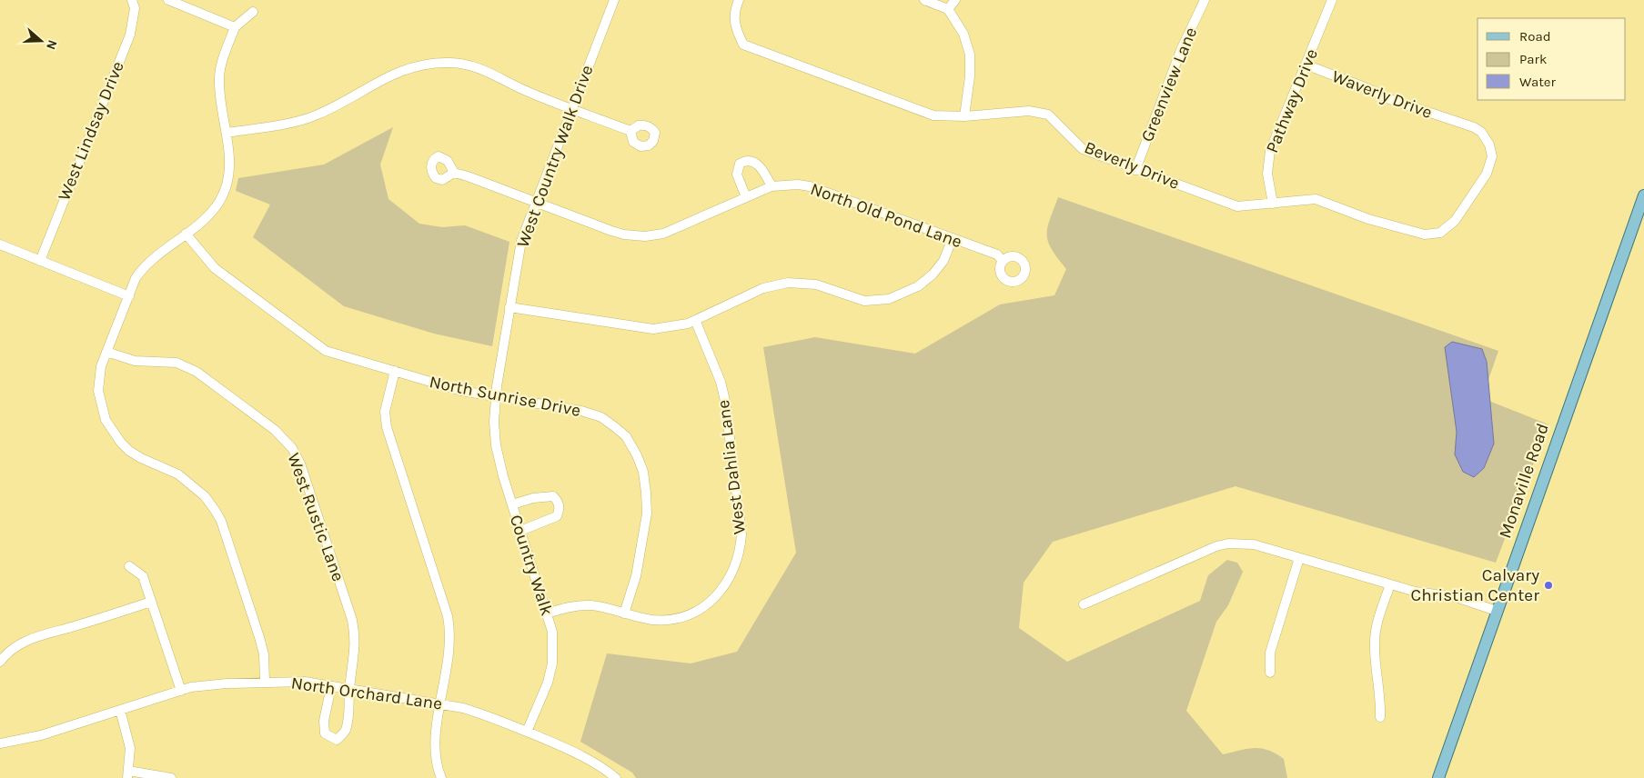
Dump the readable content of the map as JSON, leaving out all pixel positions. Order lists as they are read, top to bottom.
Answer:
{
  "streets": {
    "main road": ["Monaville Road"],
    "street": [
      "Greenview Lane",
      "Waverly Drive",
      "Pathway Drive",
      "West Lindsay Drive",
      "West Country Walk Drive",
      "Beverly Drive",
      "North Old Pond Lane",
      "North Sunrise Drive",
      "West Dahlia Lane",
      "West Rustic Lane",
      "Country Walk",
      "North Orchard Lane"
    ]
  },
  "crossings": [
    ["Greenview Lane", "Beverly Drive"],
    ["Waverly Drive", "Pathway Drive"],
    ["Waverly Drive", "Beverly Drive"],
    ["Pathway Drive", "Beverly Drive"],
    ["West Country Walk Drive", "North Old Pond Lane"],
    ["West Country Walk Drive", "North Sunrise Drive"],
    ["West Country Walk Drive", "Country Walk"],
    ["North Sunrise Drive", "West Dahlia Lane"],
    ["North Sunrise Drive", "Country Walk"],
    ["West Dahlia Lane", "Country Walk"],
    ["West Rustic Lane", "North Orchard Lane"],
    ["Country Walk", "North Orchard Lane"]
  ],
  "places": ["Calvary Christian Center"],
  "legend": ["Road", "Park", "Water"],
  "north": "right"
}
